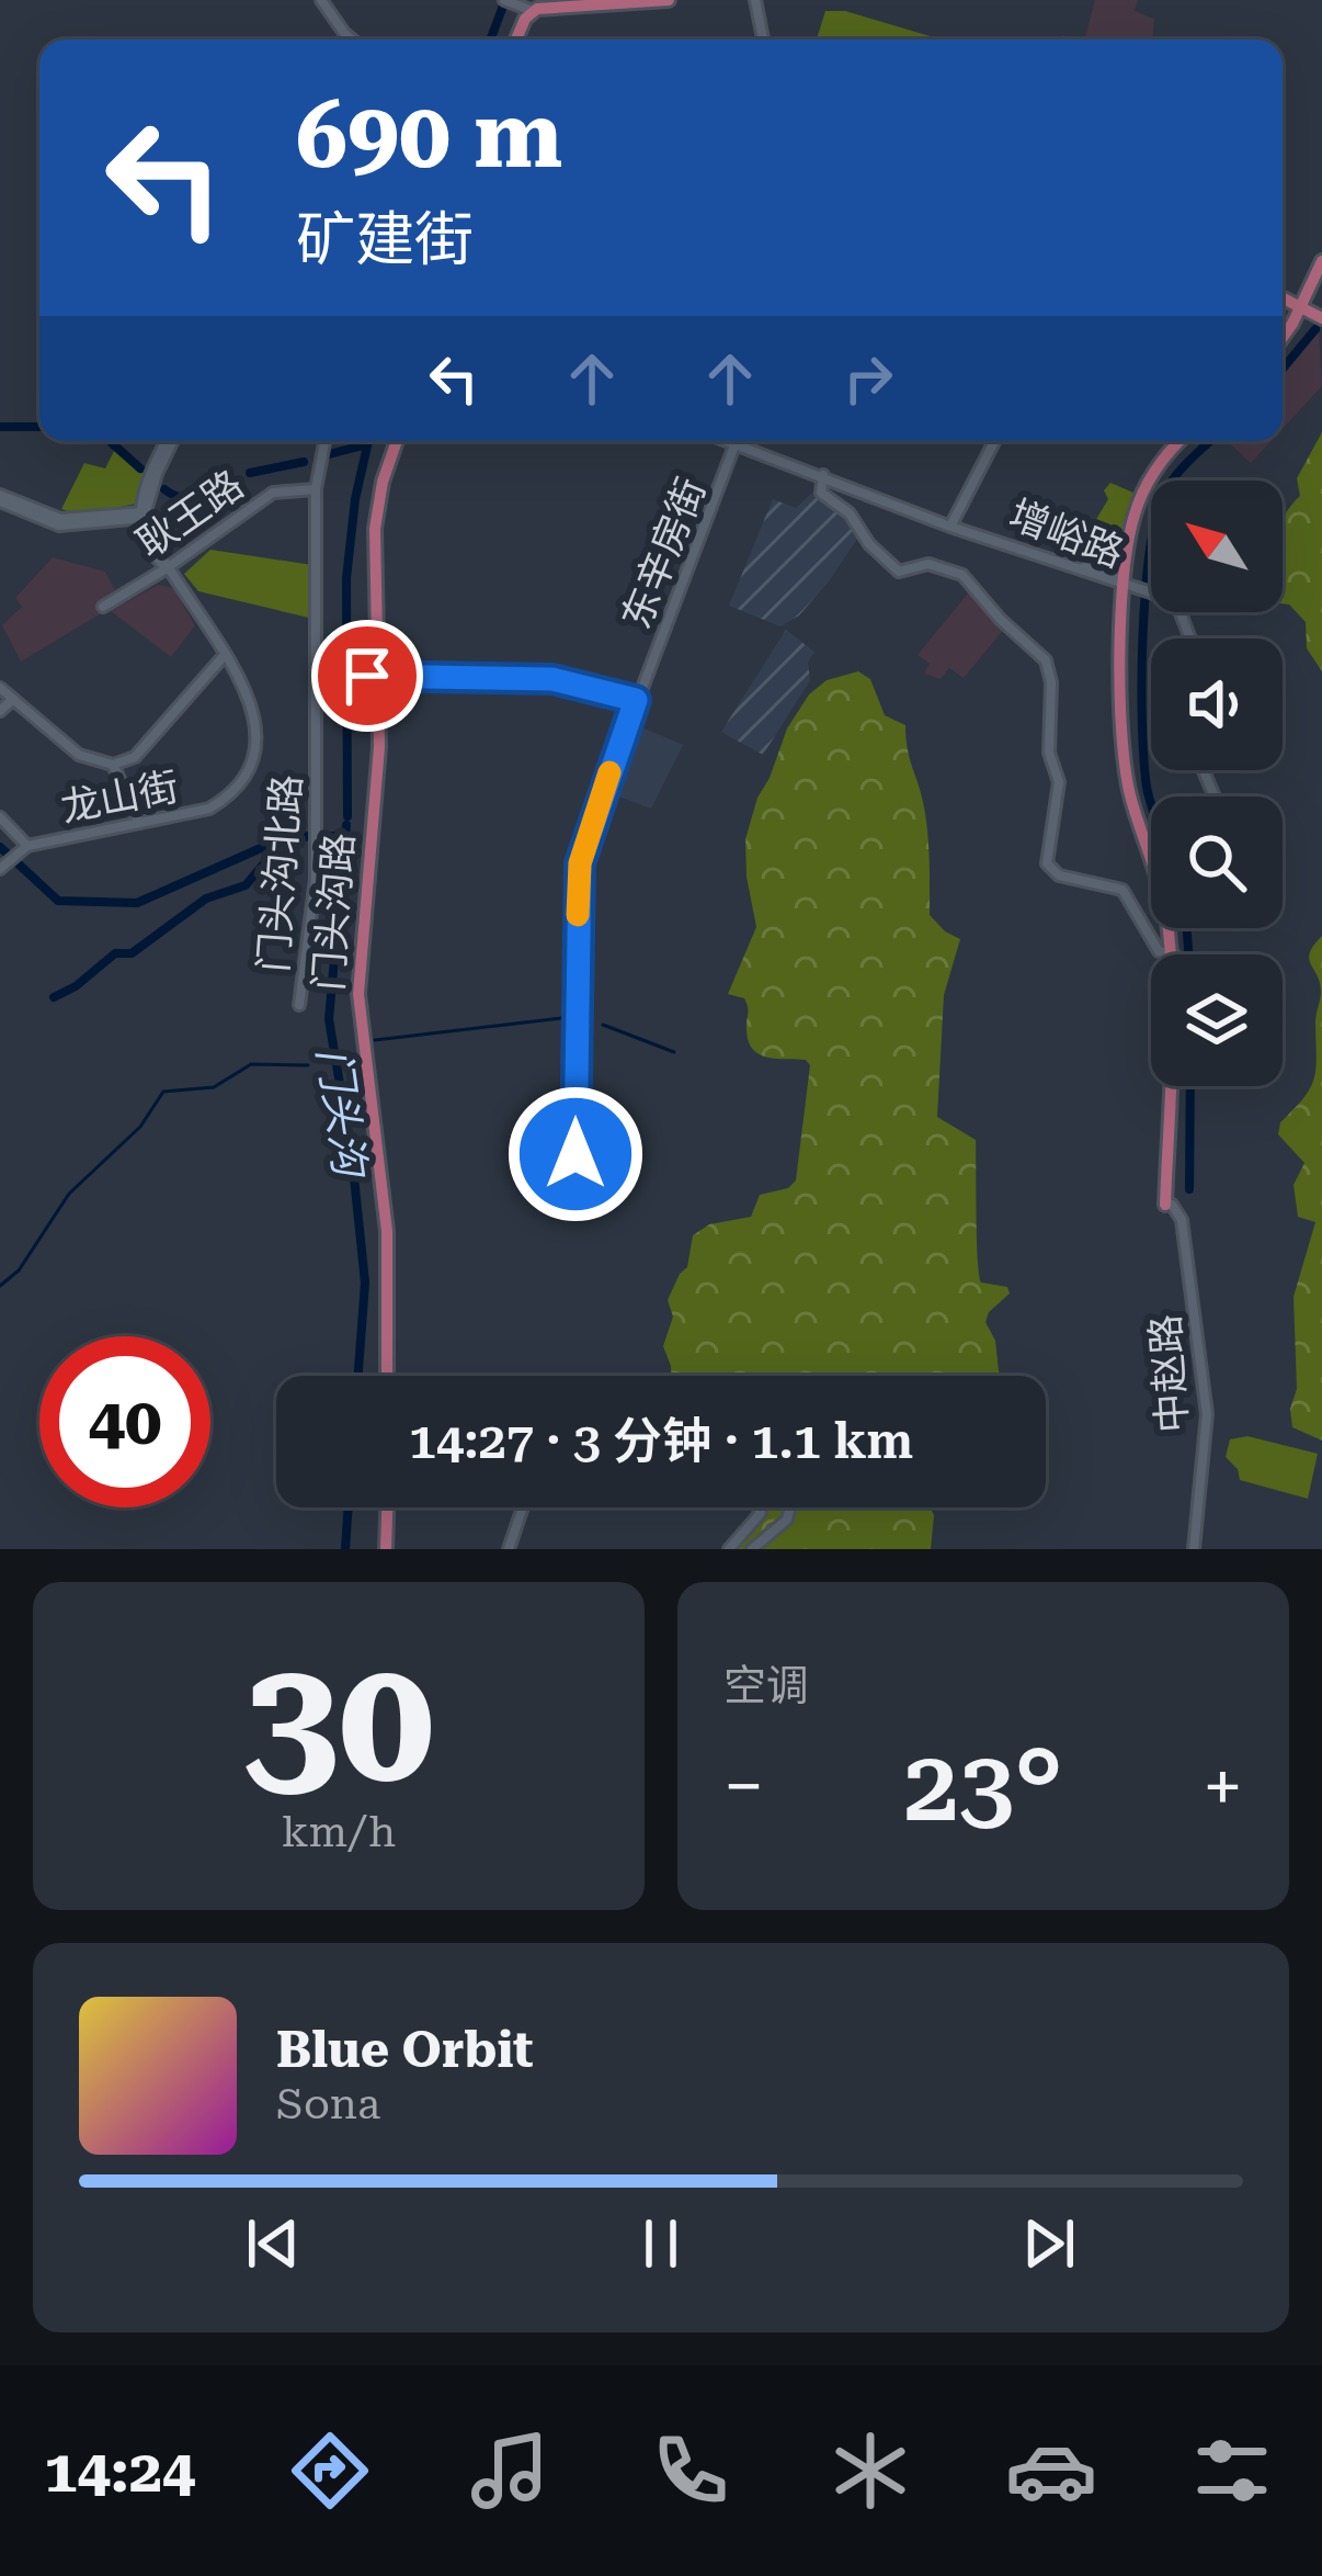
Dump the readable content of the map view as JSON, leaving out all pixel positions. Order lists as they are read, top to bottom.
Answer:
{
  "streets": {
    "main road": ["门头沟路"],
    "street": [
      "耿王路",
      "增峪路",
      "东辛房街",
      "龙山街",
      "门头沟北路",
      "中赵路"
    ]
  },
  "crossings": [
    ["耿王路", "龙山街"],
    ["耿王路", "门头沟北路"]
  ],
  "water": ["门头沟"],
  "north": "top left",
  "page": {
    "turn": ["690 m", "矿建街"],
    "limit": "40",
    "trip": "14:27 · 3 分钟 · 1.1 km",
    "tile": [
      ["30", "km/h"],
      "空调"
    ],
    "heat": ["−", "23°", "+"],
    "song": ["Blue Orbit", "Sona"],
    "tabs": "14:24"
  }
}
